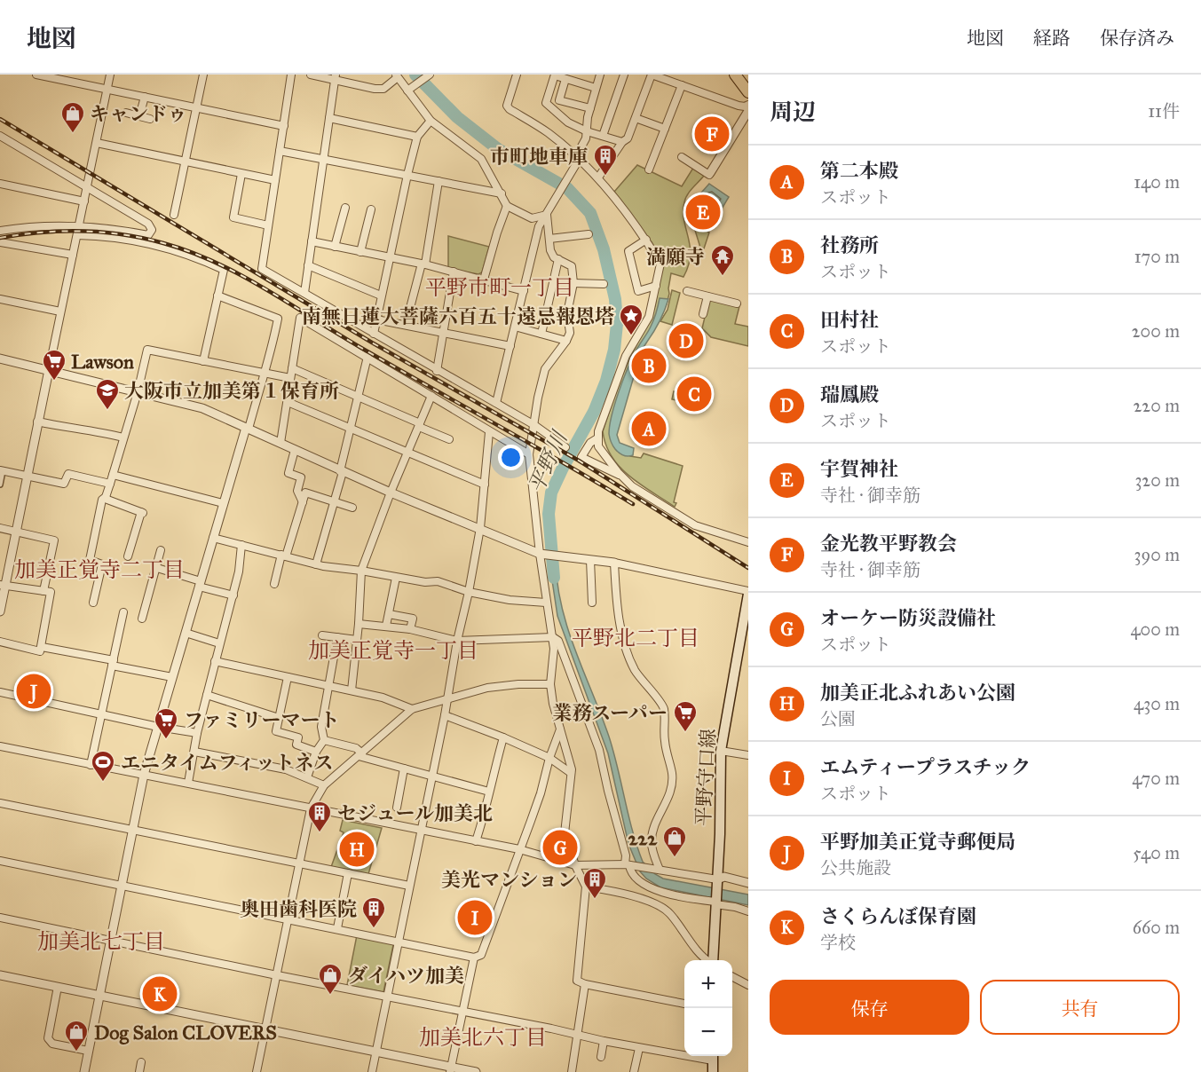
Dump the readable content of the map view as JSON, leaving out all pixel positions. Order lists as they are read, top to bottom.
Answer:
{
  "streets": {
    "main road": ["平野守口線"]
  },
  "districts": [
    "平野市町一丁目",
    "加美正覚寺二丁目",
    "平野北二丁目",
    "加美正覚寺一丁目",
    "加美北七丁目",
    "加美北六丁目"
  ],
  "water": ["平野川"],
  "places": {
    "shop": [
      "キャンドゥ",
      "222",
      "ダイハツ加美",
      "Dog Salon CLOVERS"
    ],
    "building": [
      "市町地車庫",
      "セジュール加美北",
      "美光マンション",
      "奥田歯科医院"
    ],
    "temple": ["満願寺"],
    "place": ["南無日蓮大菩薩六百五十遠忌報恩塔"],
    "supermarket": ["Lawson", "業務スーパー", "ファミリーマート"],
    "school or university": ["大阪市立加美第１保育所"],
    "sports": ["エニタイムフィットネス"]
  },
  "page": {
    "header": "地図",
    "nav": ["地図", "経路", "保存済み"],
    "heading": ["周辺", "11件"],
    "pins": [
      "F",
      "E",
      "D",
      "B",
      "C",
      "A",
      "J",
      "G",
      "H",
      "I",
      "K"
    ],
    "list": [
      {
        "mark": "A",
        "name": "第二本殿",
        "note": "スポット",
        "value": "140 m"
      },
      {
        "mark": "B",
        "name": "社務所",
        "note": "スポット",
        "value": "170 m"
      },
      {
        "mark": "C",
        "name": "田村社",
        "note": "スポット",
        "value": "200 m"
      },
      {
        "mark": "D",
        "name": "瑞鳳殿",
        "note": "スポット",
        "value": "220 m"
      },
      {
        "mark": "E",
        "name": "宇賀神社",
        "note": "寺社 · 御幸筋",
        "value": "320 m"
      },
      {
        "mark": "F",
        "name": "金光教平野教会",
        "note": "寺社 · 御幸筋",
        "value": "390 m"
      },
      {
        "mark": "G",
        "name": "オーケー防災設備社",
        "note": "スポット",
        "value": "400 m"
      },
      {
        "mark": "H",
        "name": "加美正北ふれあい公園",
        "note": "公園",
        "value": "430 m"
      },
      {
        "mark": "I",
        "name": "エムティープラスチック",
        "note": "スポット",
        "value": "470 m"
      },
      {
        "mark": "J",
        "name": "平野加美正覚寺郵便局",
        "note": "公共施設",
        "value": "540 m"
      },
      {
        "mark": "K",
        "name": "さくらんぼ保育園",
        "note": "学校",
        "value": "660 m"
      }
    ],
    "map_buttons": ["+", "−"],
    "buttons": ["保存", "共有"]
  }
}
